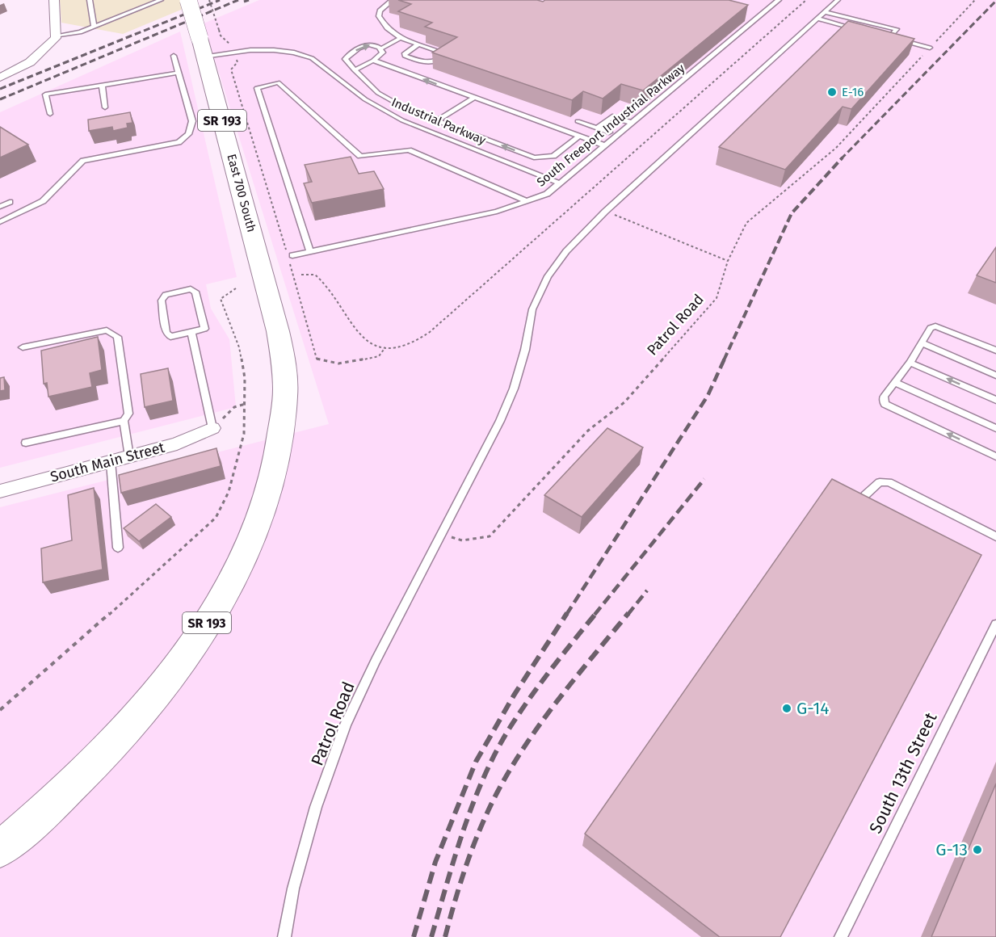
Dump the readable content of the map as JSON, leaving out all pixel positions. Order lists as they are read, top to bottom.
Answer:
{
  "streets": {
    "main road": ["SR 193", "East 700 South"],
    "street": ["South Main Street"],
    "lane": [
      "Industrial Parkway",
      "South Freeport Industrial Parkway",
      "Patrol Road",
      "South 13th Street"
    ]
  },
  "crossings": [
    ["Industrial Parkway", "South Freeport Industrial Parkway"],
    ["Industrial Parkway", "East 700 South"]
  ],
  "places": ["E-16", "G-14", "G-13"]
}
